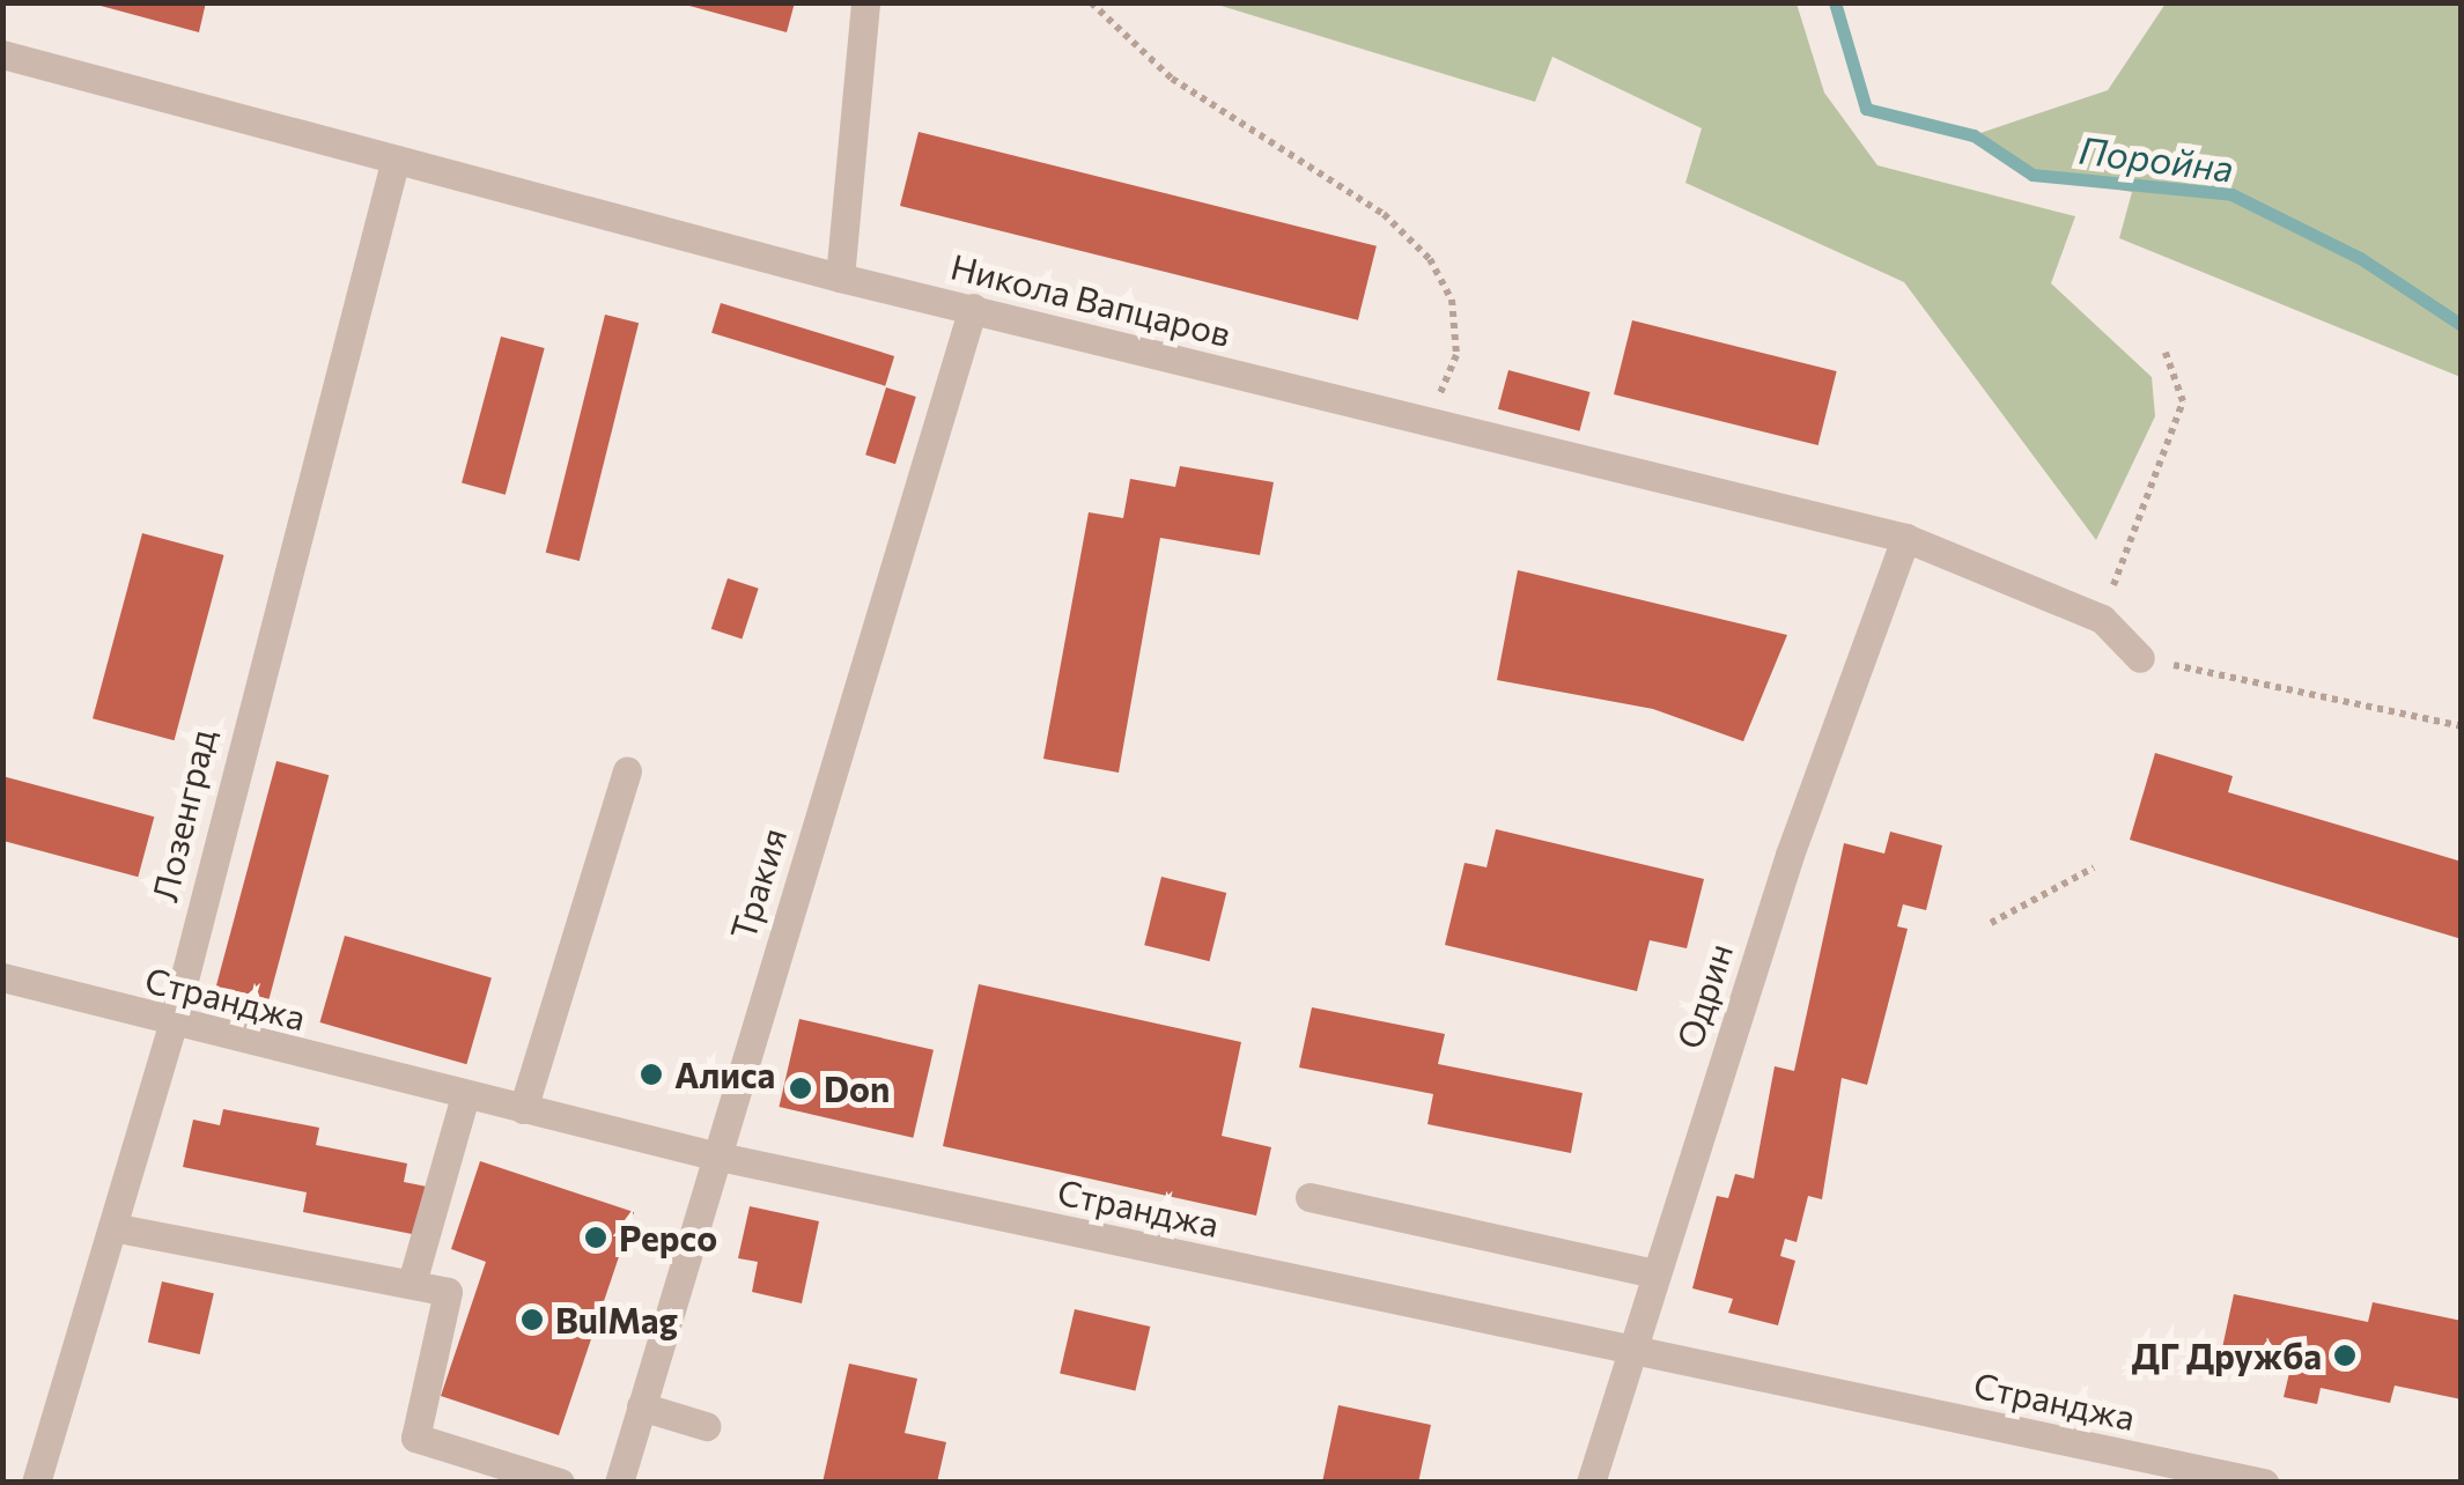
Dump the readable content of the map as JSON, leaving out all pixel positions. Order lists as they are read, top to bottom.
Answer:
{
  "streets": {
    "street": [
      "Никола Вапцаров",
      "Лозенград",
      "Тракия",
      "Одрин",
      "Странджа"
    ]
  },
  "crossings": [
    ["Никола Вапцаров", "Лозенград"],
    ["Никола Вапцаров", "Тракия"],
    ["Никола Вапцаров", "Одрин"],
    ["Лозенград", "Странджа"],
    ["Тракия", "Странджа"],
    ["Одрин", "Странджа"]
  ],
  "water": ["Поройна"],
  "places": [
    "Алиса",
    "Don",
    "Pepco",
    "BulMag",
    "ДГ Дружба"
  ]
}
